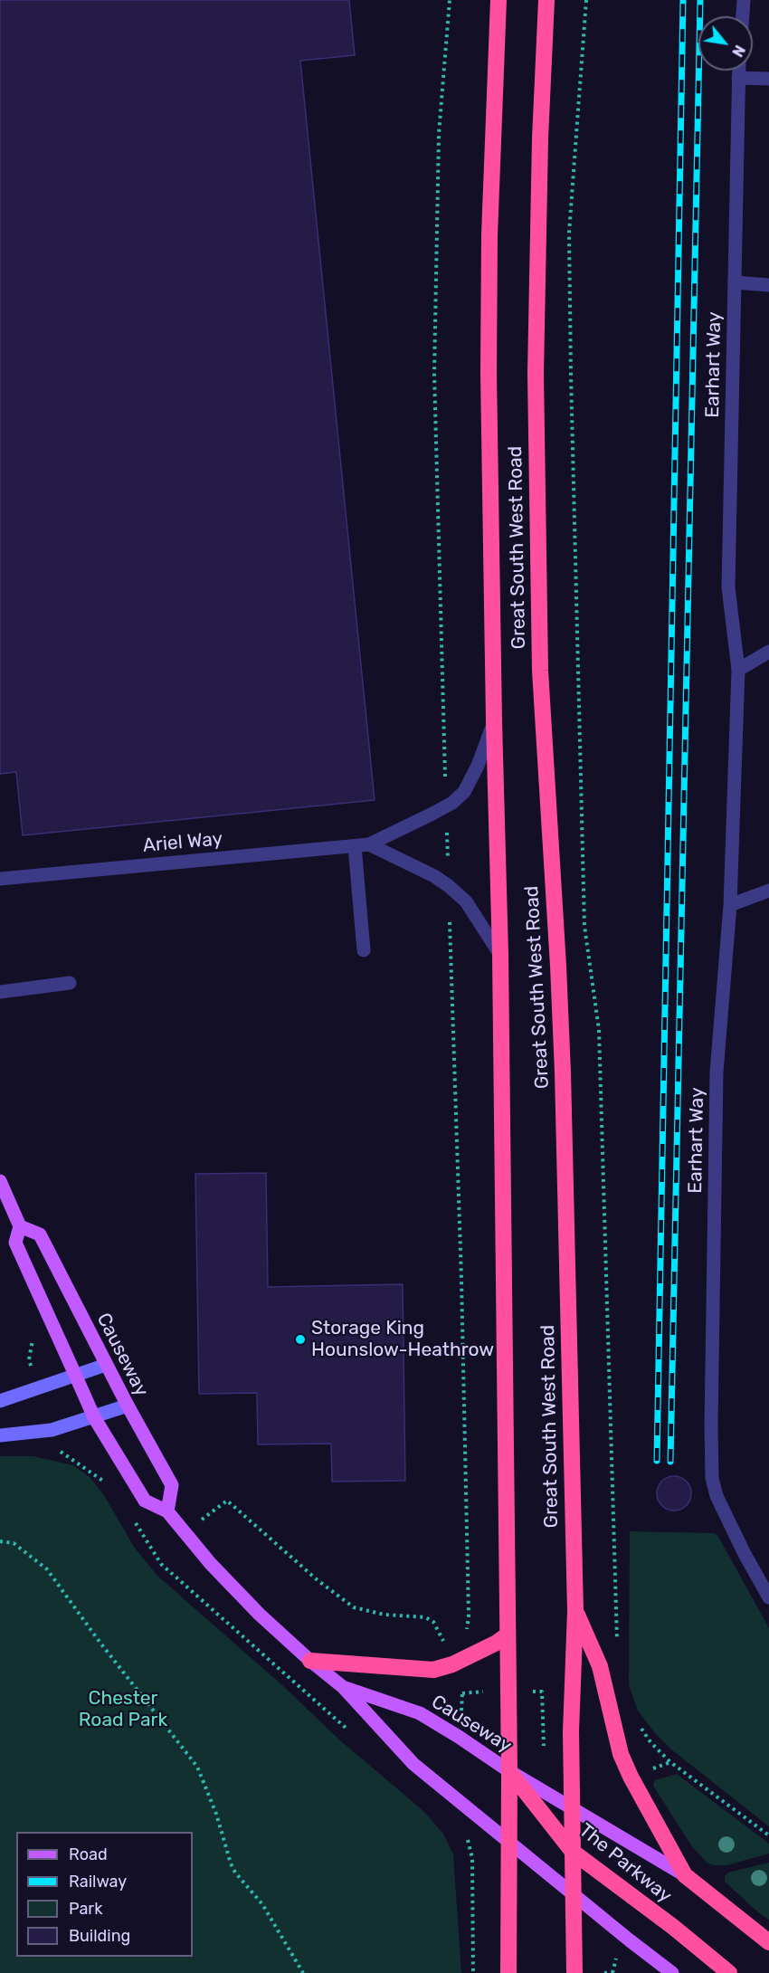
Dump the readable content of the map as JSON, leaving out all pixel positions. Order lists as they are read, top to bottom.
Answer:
{
  "streets": {
    "highway": ["Great South West Road", "The Parkway"],
    "main road": ["Causeway"],
    "street": ["Earhart Way", "Ariel Way"]
  },
  "crossings": [
    ["Great South West Road", "Ariel Way"],
    ["Great South West Road", "Causeway"],
    ["Great South West Road", "The Parkway"],
    ["Causeway", "The Parkway"]
  ],
  "parks": ["Chester Road Park"],
  "places": ["Storage King Hounslow-Heathrow"],
  "legend": [
    "Road",
    "Railway",
    "Park",
    "Building"
  ],
  "north": "bottom right"
}
